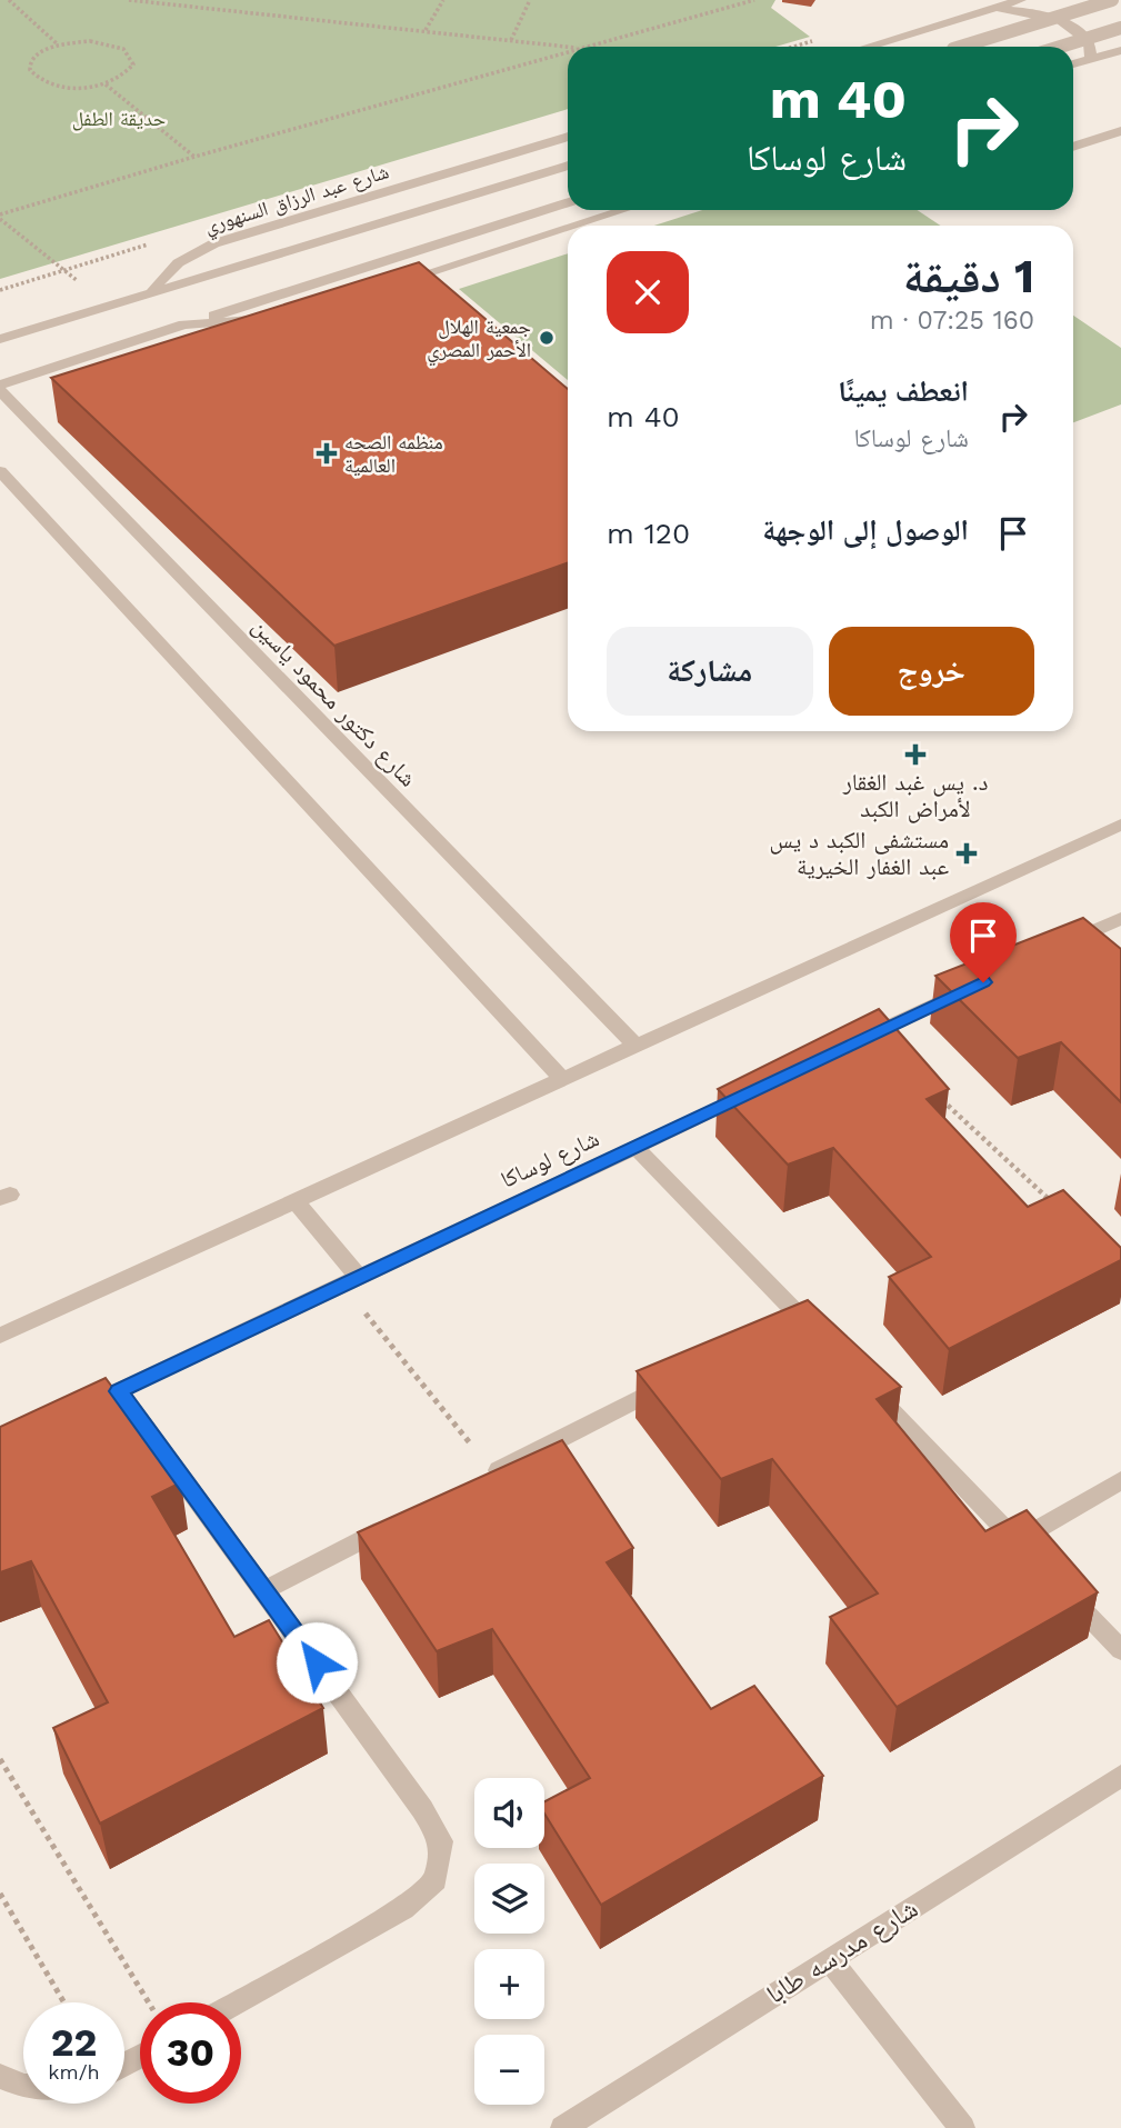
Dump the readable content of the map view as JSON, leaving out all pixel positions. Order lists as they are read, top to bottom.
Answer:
{
  "streets": {
    "street": [
      "شارع عبد الرزاق السنهوري",
      "شارع دكتور محمود ياسين",
      "شارع لوساكا",
      "شارع مدرسه طابا"
    ]
  },
  "parks": ["حديقة الطفل"],
  "places": {
    "other": ["جمعية الهلال الأحمر المصري"],
    "health": ["منظمه الصحه العالمية", "د. يس غبد الغقار لأمراض الكبد", "مستشفى الكبد د يس عبد الغفار الخيرية"]
  },
  "page": {
    "turn": ["40 m", "شارع لوساكا"],
    "heading": ["1 دقيقة", "160 m · 07:25"],
    "list": [
      {
        "name": "انعطف يمينًا",
        "note": "شارع لوساكا",
        "value": "40 m"
      },
      {
        "name": "الوصول إلى الوجهة",
        "value": "120 m"
      }
    ],
    "buttons": ["خروج", "مشاركة"],
    "map_buttons": ["+", "−"],
    "speed": "22 km/h",
    "limit": "30"
  }
}
